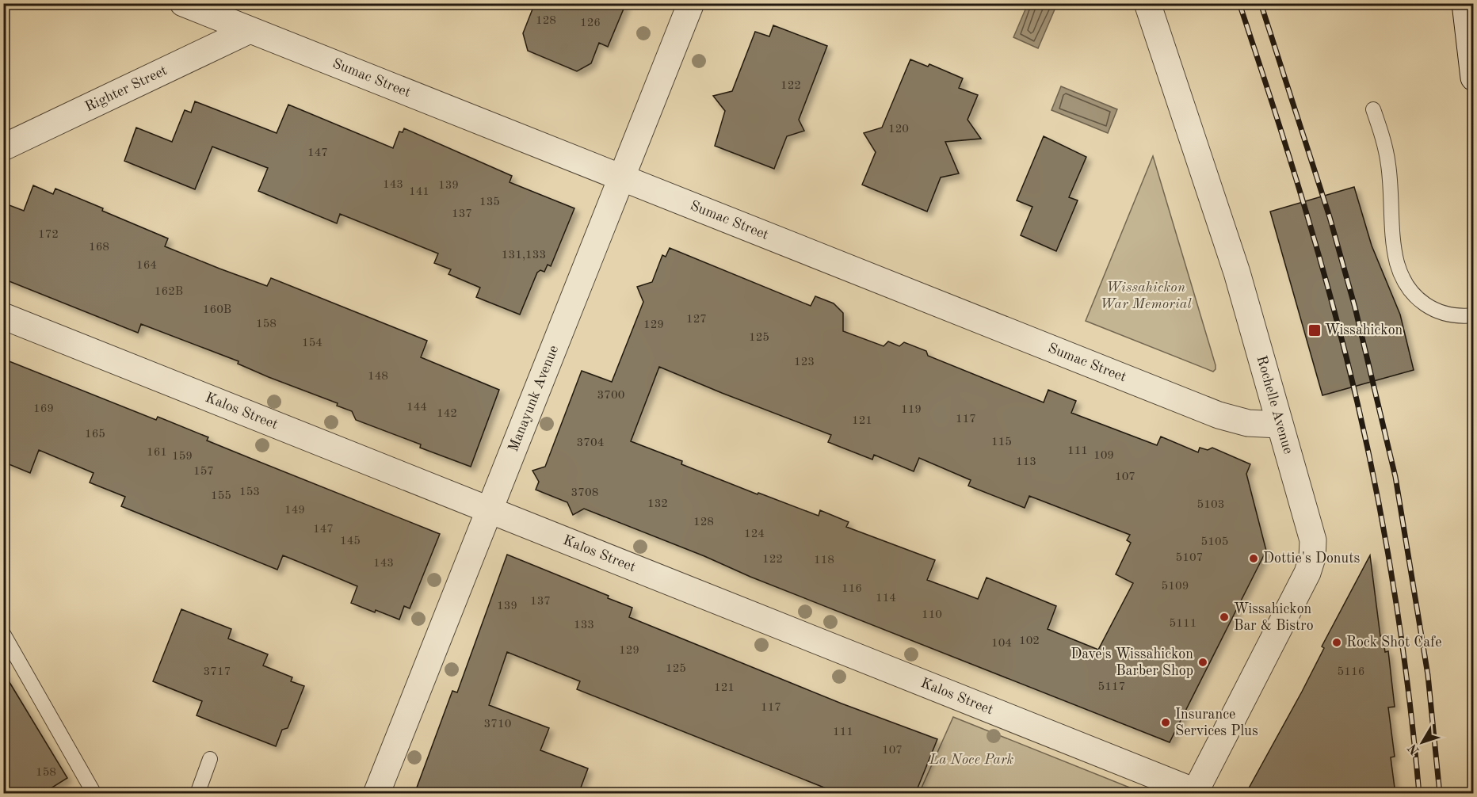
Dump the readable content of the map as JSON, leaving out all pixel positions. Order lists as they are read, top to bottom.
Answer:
{
  "streets": {
    "street": [
      "Sumac Street",
      "Righter Street",
      "Manayunk Avenue",
      "Rochelle Avenue",
      "Kalos Street"
    ]
  },
  "crossings": [
    ["Sumac Street", "Righter Street"],
    ["Sumac Street", "Manayunk Avenue"],
    ["Sumac Street", "Rochelle Avenue"],
    ["Manayunk Avenue", "Kalos Street"],
    ["Rochelle Avenue", "Kalos Street"]
  ],
  "parks": ["Wissahickon War Memorial", "La Noce Park"],
  "places": {
    "transit": ["Wissahickon"],
    "other": [
      "Dottie's Donuts",
      "Wissahickon Bar & Bistro",
      "Rock Shot Cafe",
      "Dave's Wissahickon Barber Shop",
      "Insurance Services Plus"
    ]
  },
  "house_numbers": [
    "128",
    "126",
    "122",
    "120",
    "147",
    "143",
    "139",
    "141",
    "135",
    "137",
    "172",
    "168",
    "131,133",
    "164",
    "162B",
    "160B",
    "127",
    "158",
    "129",
    "125",
    "154",
    "123",
    "148",
    "3700",
    "144",
    "169",
    "119",
    "142",
    "117",
    "121",
    "165",
    "115",
    "3704",
    "111",
    "161",
    "109",
    "159",
    "113",
    "157",
    "107",
    "153",
    "3708",
    "155",
    "132",
    "5103",
    "149",
    "128",
    "147",
    "124",
    "145",
    "5105",
    "5107",
    "122",
    "118",
    "143",
    "5109",
    "116",
    "114",
    "137",
    "139",
    "110",
    "5111",
    "133",
    "102",
    "104",
    "129",
    "125",
    "3717",
    "5116",
    "5117",
    "121",
    "117",
    "3710",
    "111",
    "107",
    "158"
  ],
  "north": "bottom left"
}
